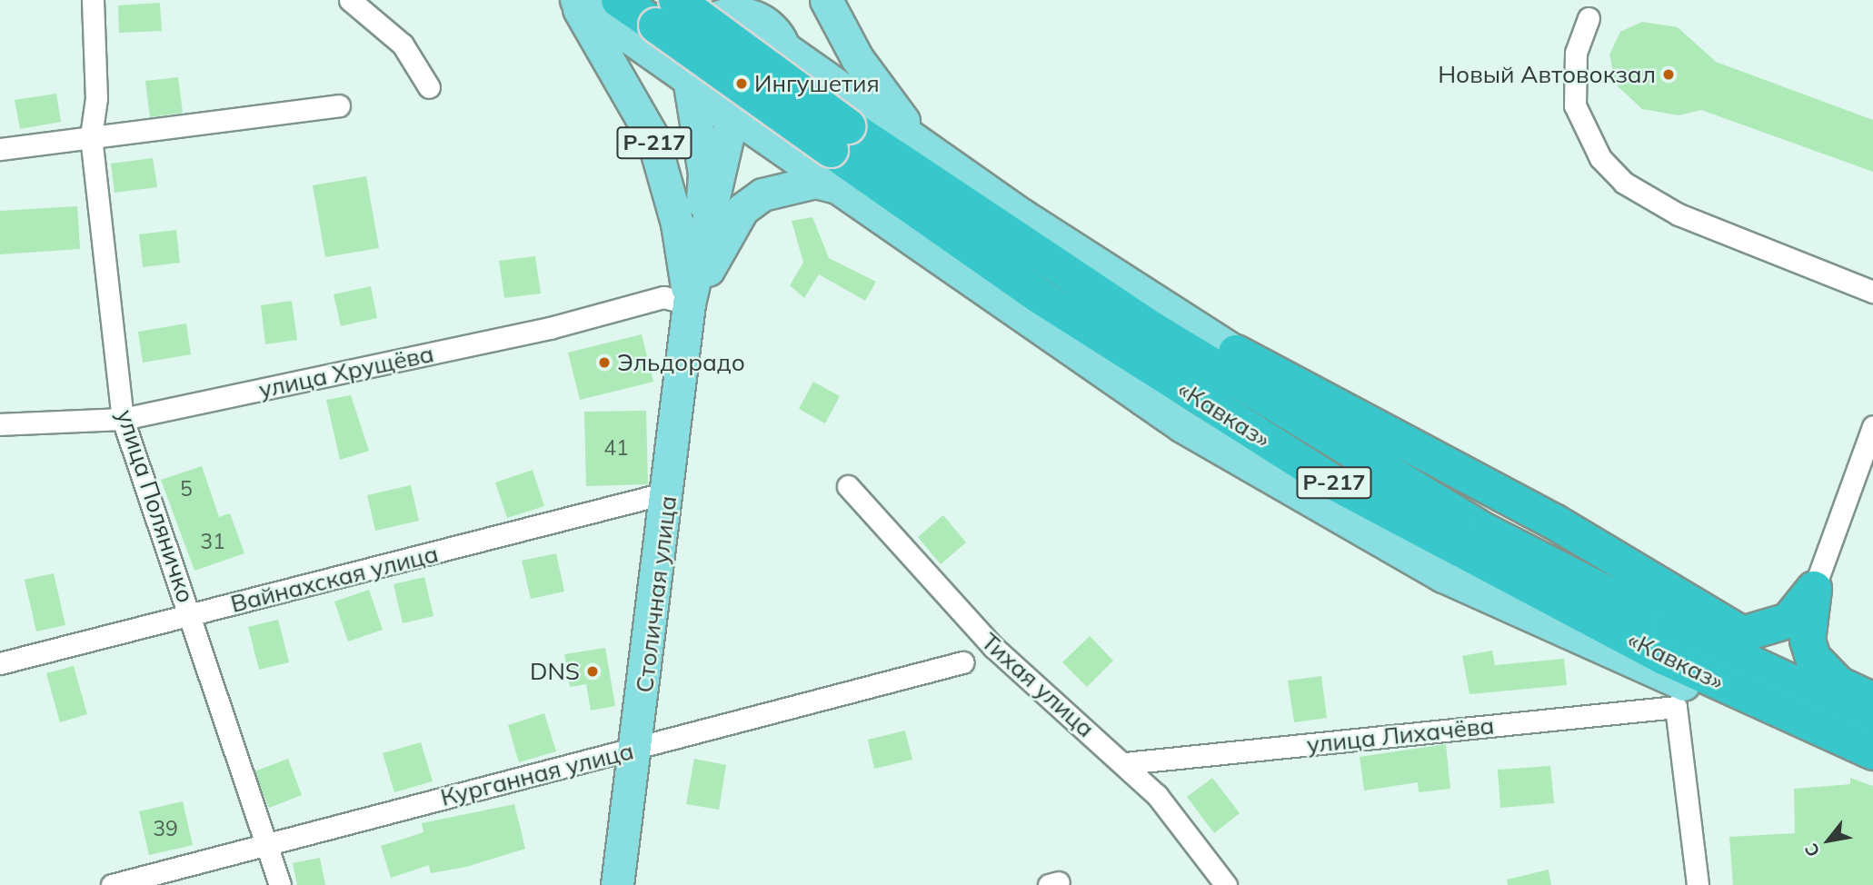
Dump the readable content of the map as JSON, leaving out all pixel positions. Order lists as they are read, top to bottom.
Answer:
{
  "streets": {
    "highway": ["Р-217", "«Кавказ»"],
    "main road": ["Столичная улица"],
    "street": [
      "улица Хрущёва",
      "улица Поляничко",
      "Вайнахская улица",
      "Тихая улица",
      "улица Лихачёва",
      "Курганная улица"
    ]
  },
  "crossings": [
    ["Р-217", "улица Хрущёва"],
    ["Р-217", "«Кавказ»"],
    ["Р-217", "Столичная улица"],
    ["улица Хрущёва", "улица Поляничко"],
    ["улица Хрущёва", "Столичная улица"],
    ["улица Поляничко", "Вайнахская улица"],
    ["улица Поляничко", "Курганная улица"],
    ["Вайнахская улица", "Столичная улица"],
    ["Столичная улица", "Курганная улица"],
    ["Тихая улица", "улица Лихачёва"]
  ],
  "places": [
    "Новый Автовокзал",
    "Ингушетия",
    "Эльдорадо",
    "DNS"
  ],
  "house_numbers": [
    "41",
    "5",
    "31",
    "39"
  ],
  "north": "bottom left"
}
